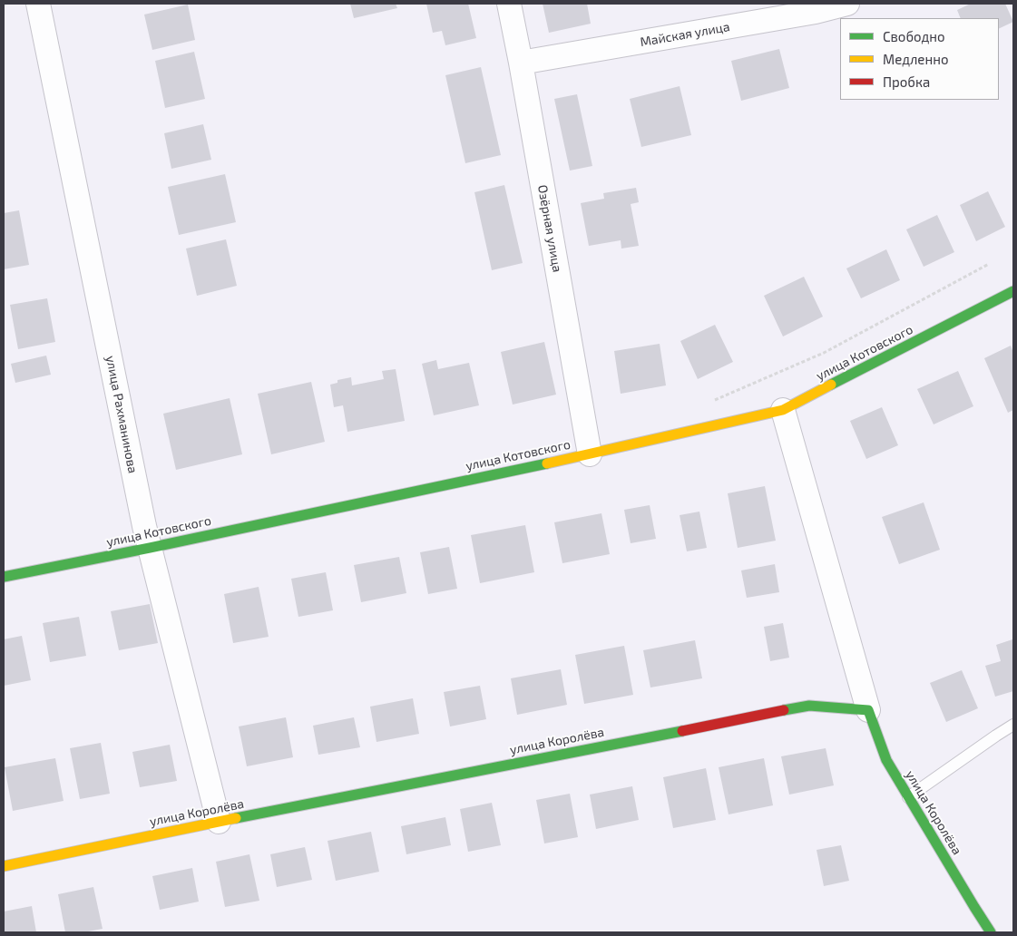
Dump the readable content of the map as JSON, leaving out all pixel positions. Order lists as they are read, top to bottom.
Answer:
{
  "streets": {
    "street": [
      "Майская улица",
      "Озёрная улица",
      "улица Котовского",
      "улица Рахманинова",
      "улица Королёва"
    ]
  },
  "crossings": [
    ["Майская улица", "Озёрная улица"],
    ["Озёрная улица", "улица Котовского"],
    ["улица Котовского", "улица Рахманинова"],
    ["улица Рахманинова", "улица Королёва"]
  ],
  "legend": ["Свободно", "Медленно", "Пробка"]
}
